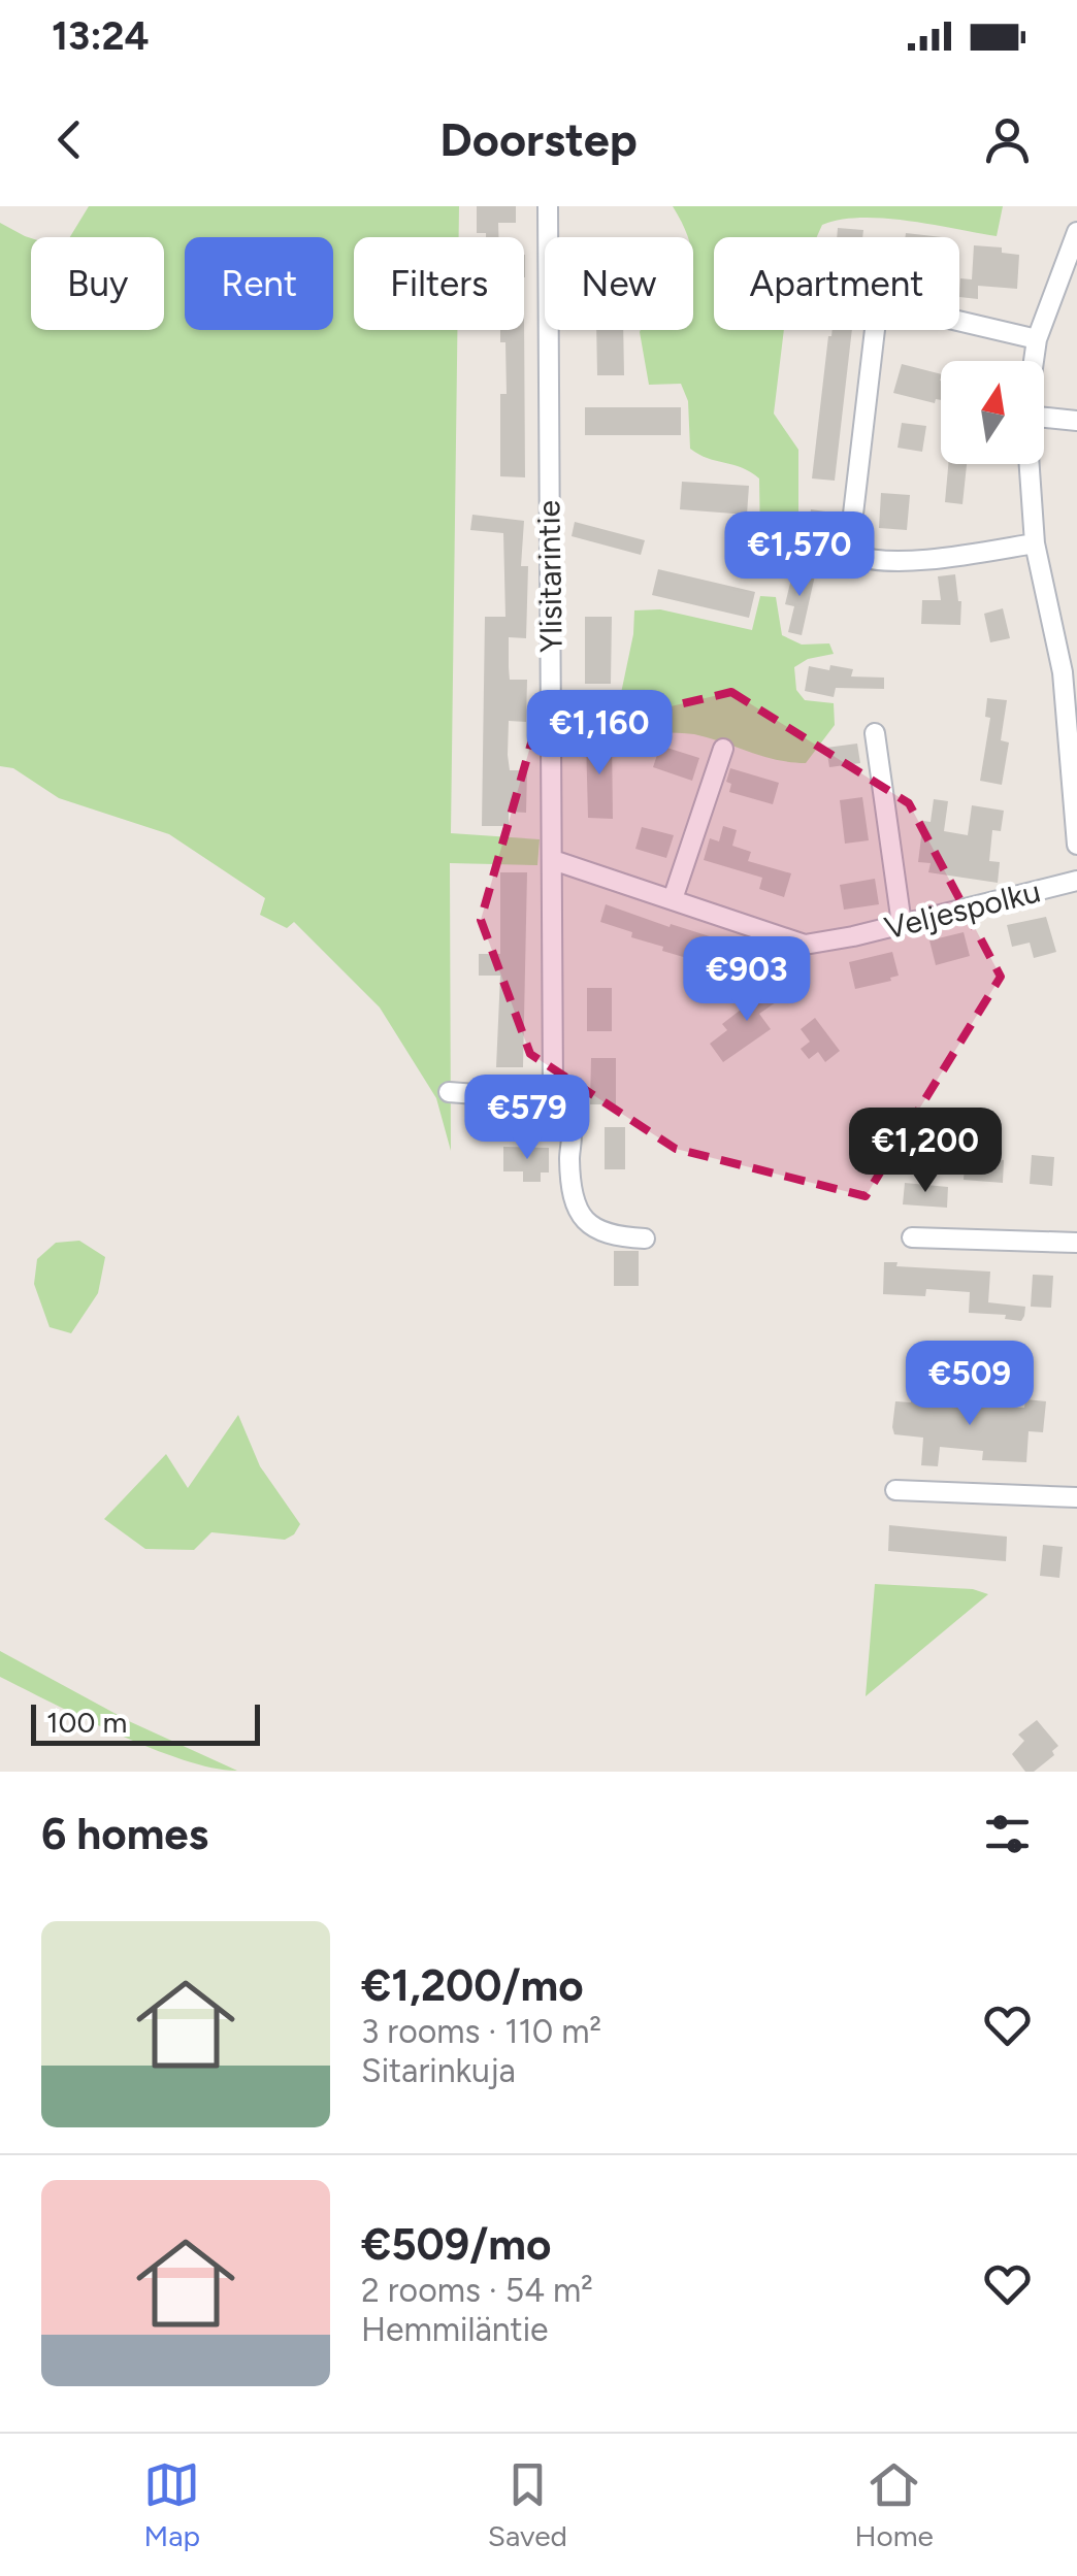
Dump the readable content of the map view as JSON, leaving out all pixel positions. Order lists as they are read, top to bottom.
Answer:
{
  "streets": {
    "street": ["Ylisitarintie", "Veljespolku"]
  },
  "crossings": [
    ["Ylisitarintie", "Veljespolku"]
  ],
  "scale_bar": "100 m",
  "north": "top",
  "page": {
    "status": "13:24",
    "header": "Doorstep",
    "chip": [
      "Buy",
      "Rent",
      "Filters",
      "New",
      "Apartment"
    ],
    "price": [
      "€1,570",
      "€1,160",
      "€903",
      "€579",
      "€1,200",
      "€509"
    ],
    "scale": "100 m",
    "heading": "6 homes",
    "list": [
      {
        "name": "€1,200/mo",
        "note": "3 rooms · 110 m² · Sitarinkuja"
      },
      {
        "name": "€509/mo",
        "note": "2 rooms · 54 m² · Hemmiläntie"
      }
    ],
    "tabs": ["Map", "Saved", "Home"]
  }
}
